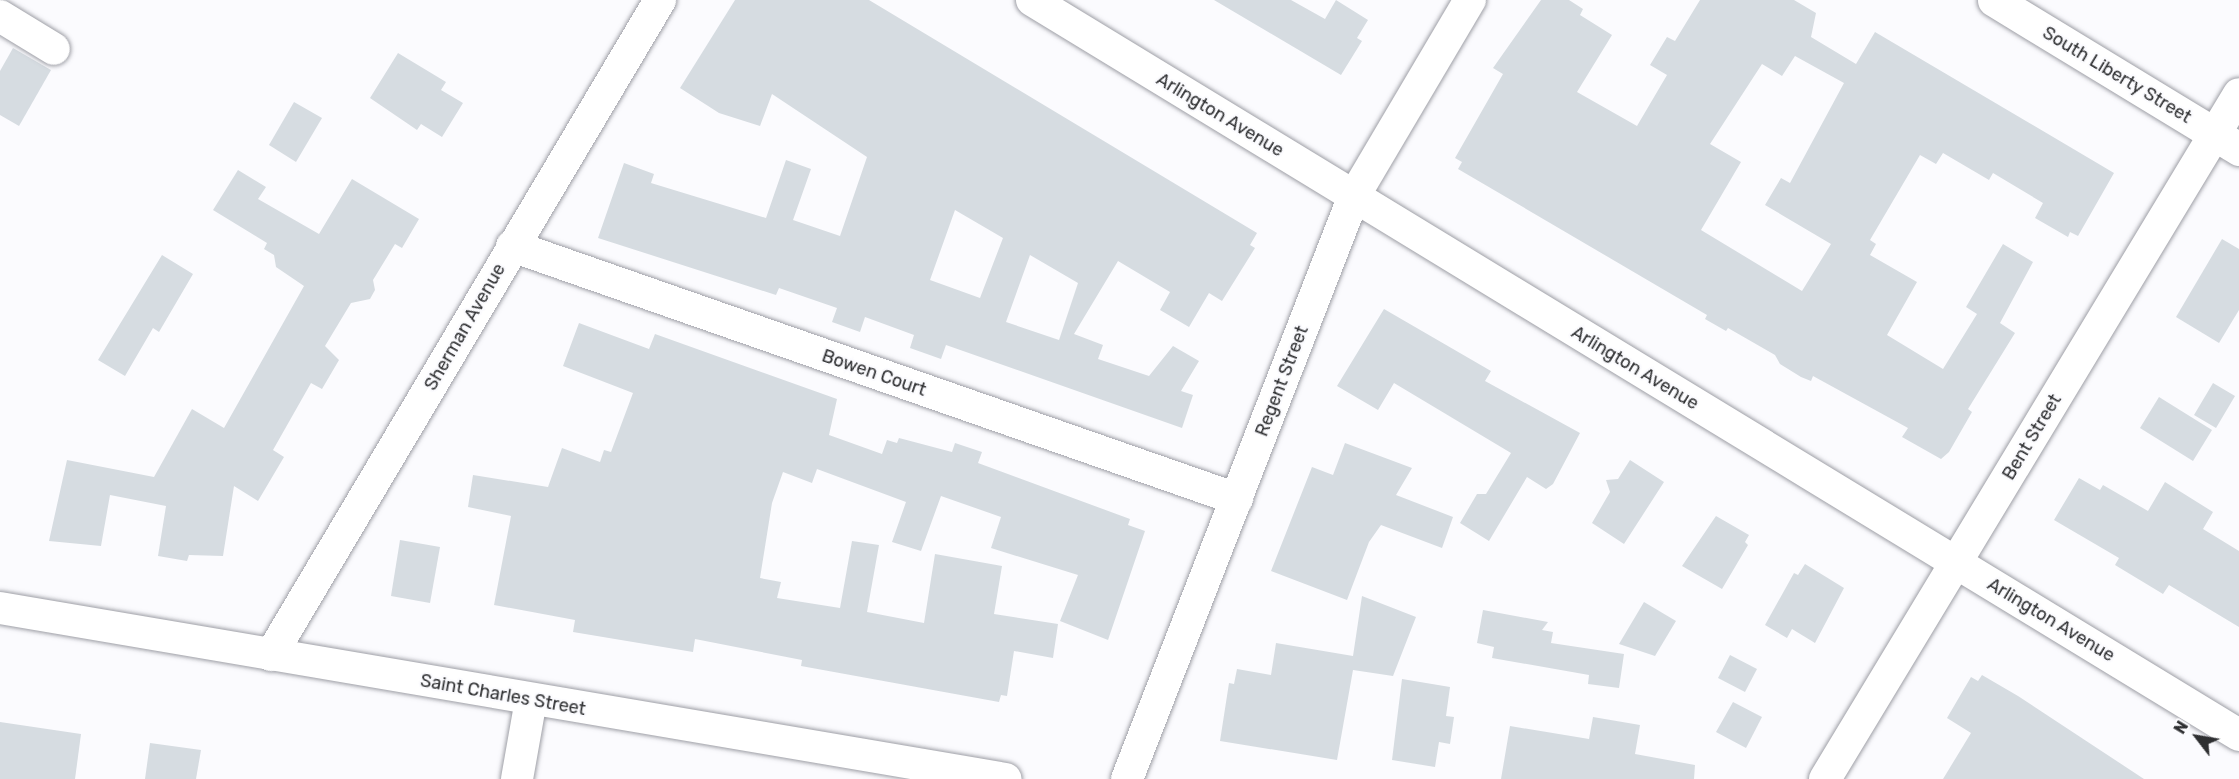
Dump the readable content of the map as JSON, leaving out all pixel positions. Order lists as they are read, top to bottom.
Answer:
{
  "streets": {
    "main road": ["South Liberty Street"],
    "street": [
      "Arlington Avenue",
      "Sherman Avenue",
      "Bowen Court",
      "Regent Street",
      "Bent Street",
      "Saint Charles Street"
    ]
  },
  "crossings": [
    ["South Liberty Street", "Bent Street"],
    ["Arlington Avenue", "Regent Street"],
    ["Arlington Avenue", "Bent Street"],
    ["Sherman Avenue", "Bowen Court"],
    ["Sherman Avenue", "Saint Charles Street"],
    ["Bowen Court", "Regent Street"]
  ],
  "north": "top left"
}
